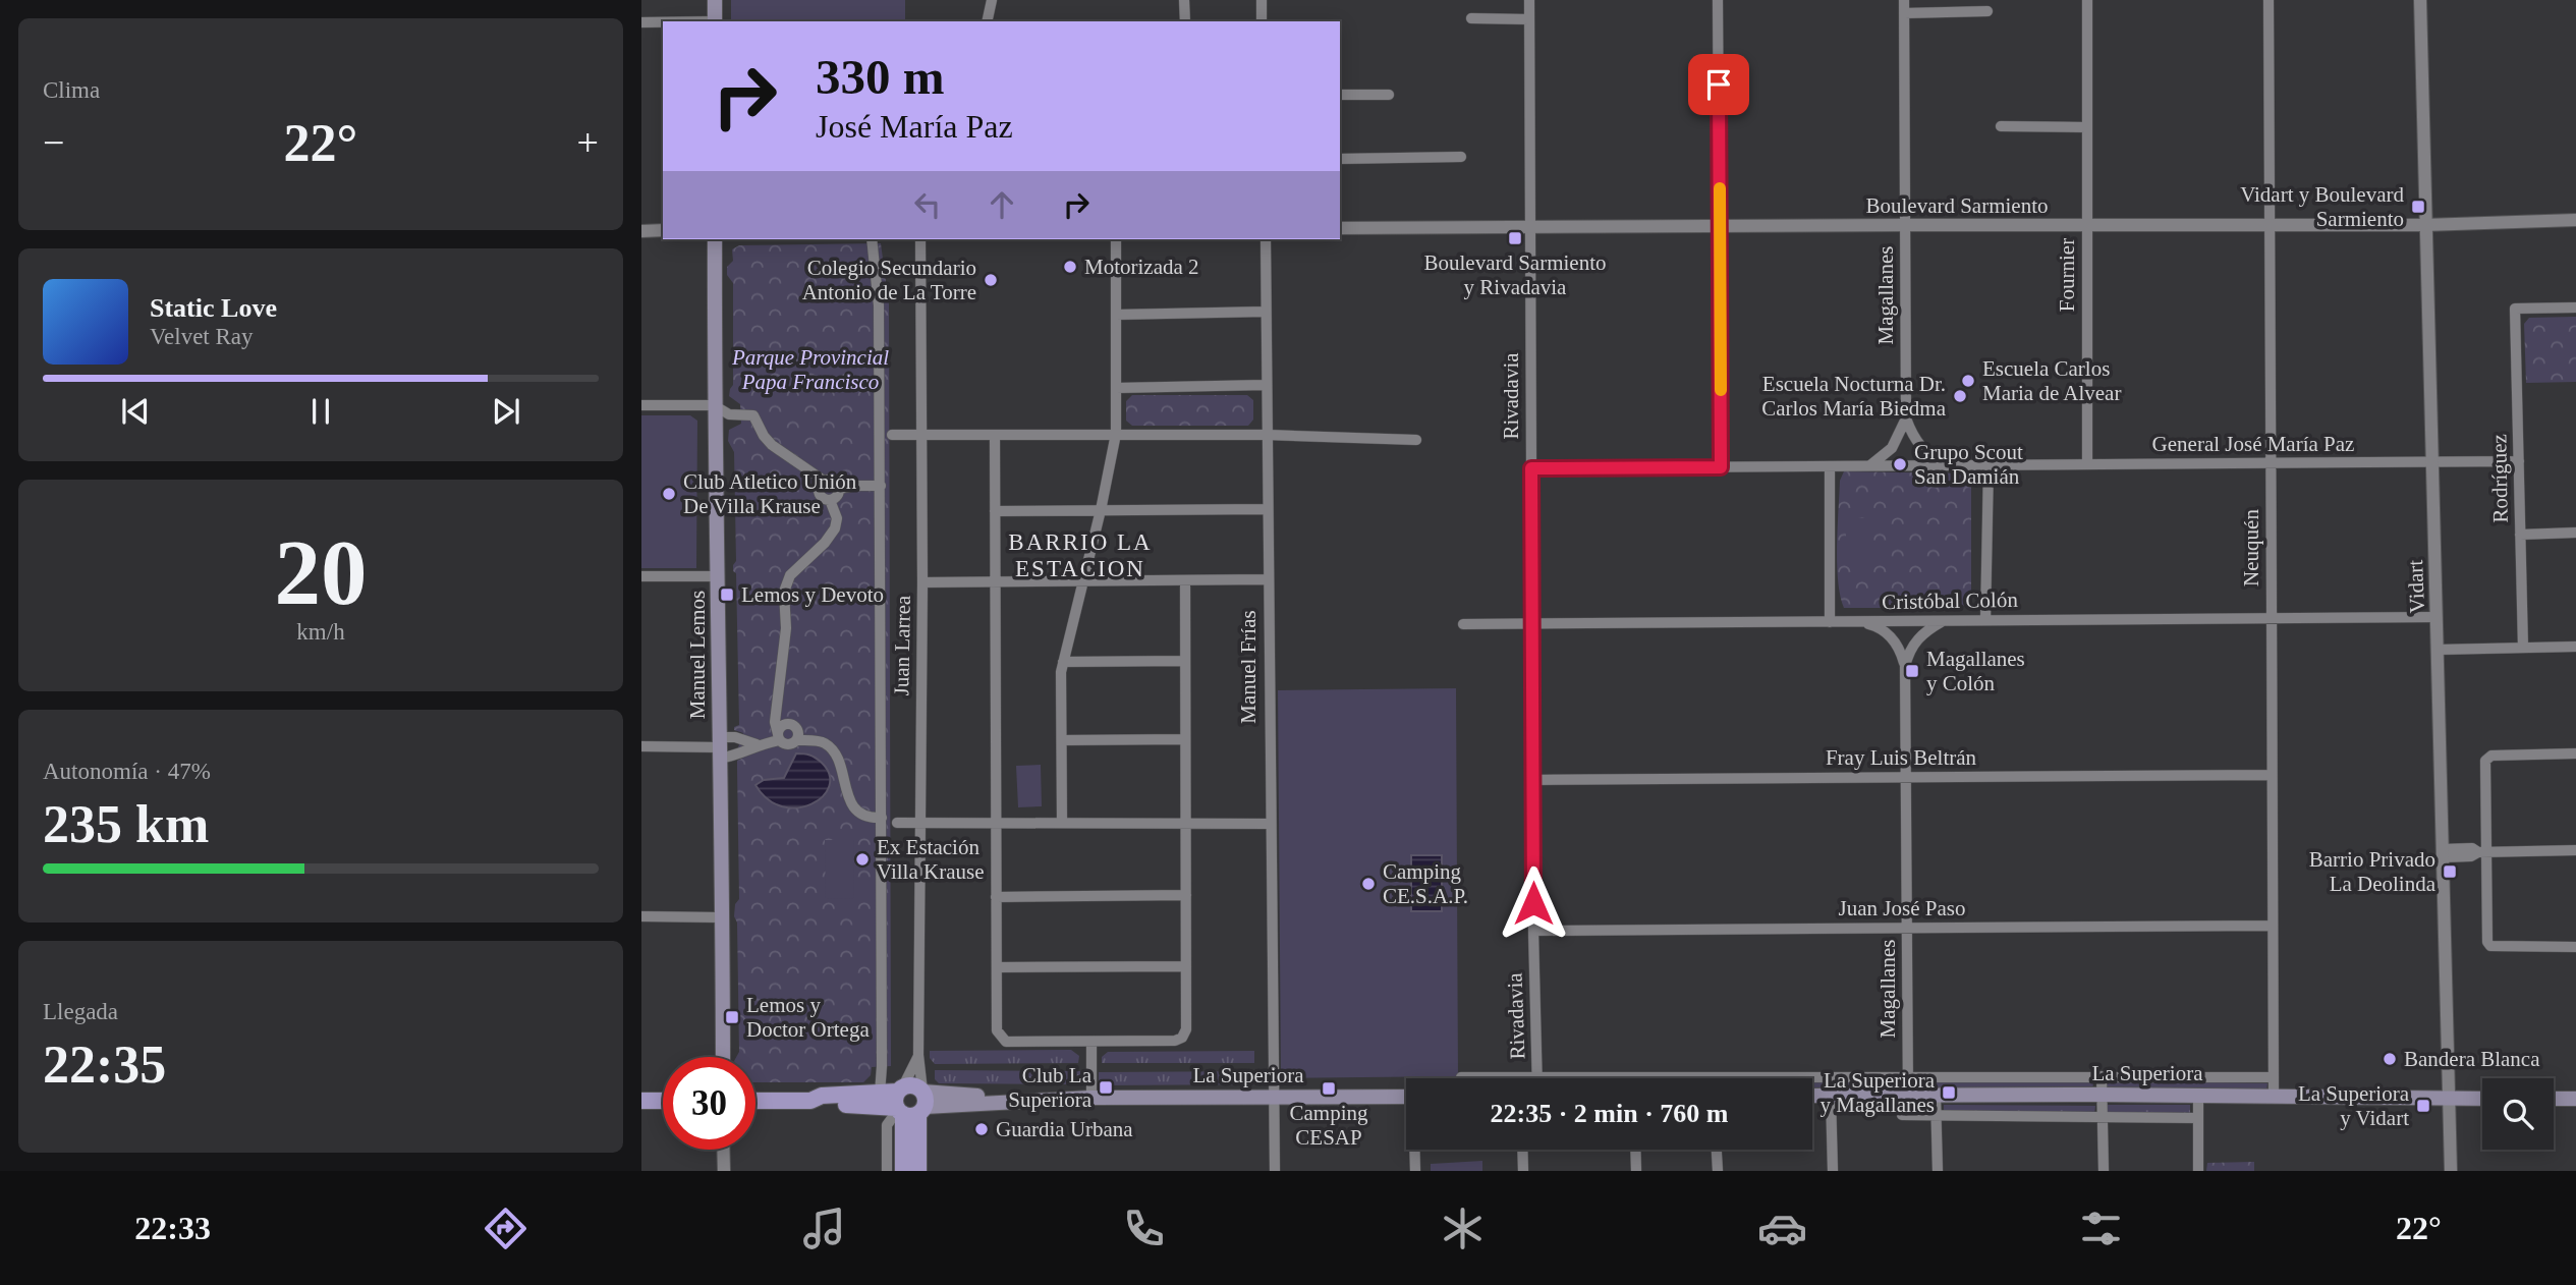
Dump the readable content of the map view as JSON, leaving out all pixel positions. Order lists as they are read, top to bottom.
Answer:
{
  "streets": {
    "main road": ["Manuel Lemos", "La Superiora"],
    "street": [
      "Boulevard Sarmiento",
      "Fournier",
      "Magallanes",
      "Rivadavia",
      "General José María Paz",
      "Rodríguez",
      "Neuquén",
      "Vidart",
      "Cristóbal Colón",
      "Juan Larrea",
      "Manuel Frías",
      "Fray Luis Beltrán",
      "Juan José Paso"
    ]
  },
  "crossings": [
    ["Boulevard Sarmiento", "Fournier"],
    ["Boulevard Sarmiento", "Magallanes"],
    ["Boulevard Sarmiento", "Rivadavia"],
    ["Boulevard Sarmiento", "Neuquén"],
    ["Boulevard Sarmiento", "Vidart"],
    ["Fournier", "General José María Paz"],
    ["Magallanes", "Cristóbal Colón"],
    ["Magallanes", "Fray Luis Beltrán"],
    ["Magallanes", "Juan José Paso"],
    ["Magallanes", "La Superiora"],
    ["Rivadavia", "General José María Paz"],
    ["Rivadavia", "Cristóbal Colón"],
    ["Rivadavia", "Fray Luis Beltrán"],
    ["Rivadavia", "Juan José Paso"],
    ["General José María Paz", "Rodríguez"],
    ["General José María Paz", "Neuquén"],
    ["General José María Paz", "Vidart"],
    ["Neuquén", "Cristóbal Colón"],
    ["Neuquén", "Fray Luis Beltrán"],
    ["Neuquén", "Juan José Paso"],
    ["Neuquén", "La Superiora"],
    ["Vidart", "Cristóbal Colón"],
    ["Vidart", "La Superiora"],
    ["Juan Larrea", "La Superiora"],
    ["Manuel Frías", "La Superiora"]
  ],
  "districts": ["BARRIO LA ESTACION"],
  "parks": ["Parque Provincial Papa Francisco"],
  "places": {
    "transit": [
      "Vidart y Boulevard Sarmiento",
      "Boulevard Sarmiento y Rivadavia",
      "Lemos y Devoto",
      "Magallanes y Colón",
      "Barrio Privado La Deolinda",
      "Lemos y Doctor Ortega",
      "Club La Superiora",
      "Camping CESAP",
      "La Superiora y Magallanes",
      "La Superiora y Vidart"
    ],
    "other": [
      "Motorizada 2",
      "Colegio Secundario Antonio de La Torre",
      "Escuela Carlos Maria de Alvear",
      "Escuela Nocturna Dr. Carlos María Biedma",
      "Grupo Scout San Damián",
      "Club Atletico Unión De Villa Krause",
      "Ex Estación Villa Krause",
      "Camping CE.S.A.P.",
      "Bandera Blanca",
      "Guardia Urbana"
    ]
  },
  "page": {
    "tile": [
      "Clima",
      ["20", "km/h"],
      ["Autonomía · 47%", "235 km"],
      ["Llegada", "22:35"]
    ],
    "turn": ["330 m", "José María Paz"],
    "heat": ["−", "22°", "+"],
    "song": ["Static Love", "Velvet Ray"],
    "limit": "30",
    "trip": "22:35 · 2 min · 760 m",
    "tabs": ["22:33", "22°"]
  }
}
